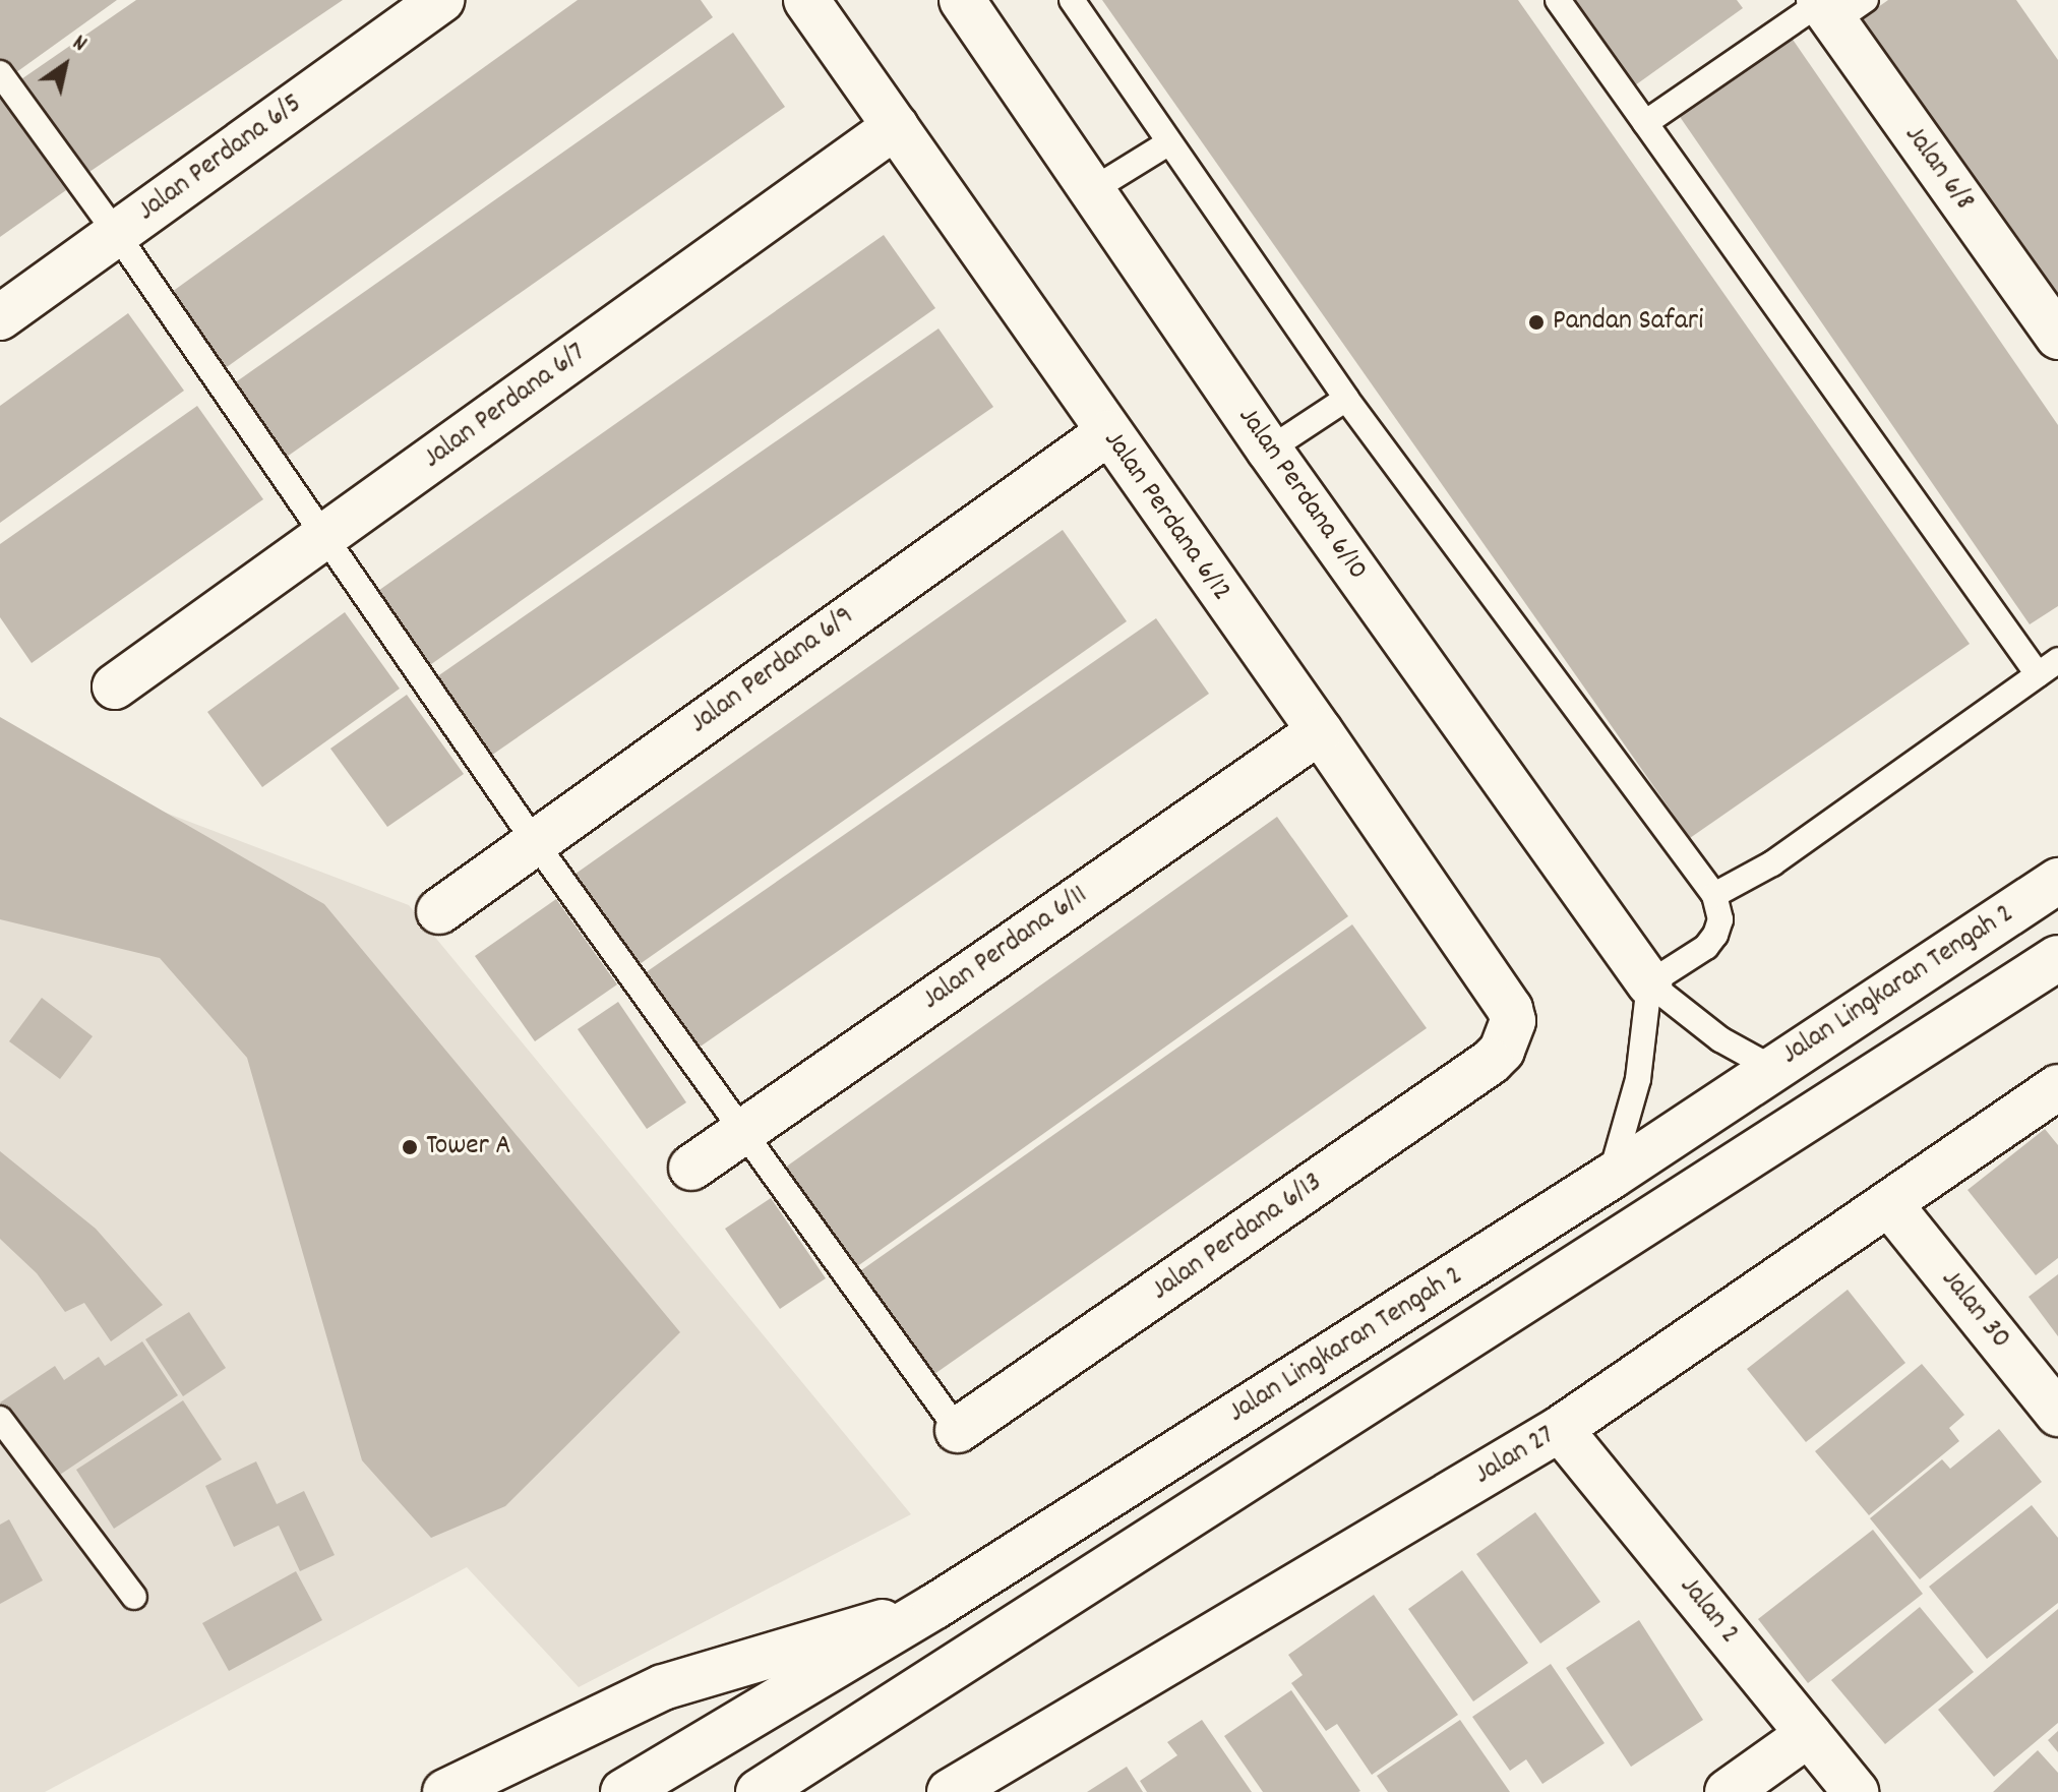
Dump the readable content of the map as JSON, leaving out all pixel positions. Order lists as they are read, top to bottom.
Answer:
{
  "streets": {
    "main road": [
      "Jalan Perdana 6/5",
      "Jalan 6/8",
      "Jalan Perdana 6/7",
      "Jalan Perdana 6/10",
      "Jalan Perdana 6/12",
      "Jalan Perdana 6/9",
      "Jalan Perdana 6/11",
      "Jalan Lingkaran Tengah 2",
      "Jalan Perdana 6/13",
      "Jalan 30",
      "Jalan 27",
      "Jalan 2"
    ]
  },
  "crossings": [
    ["Jalan Perdana 6/7", "Jalan Perdana 6/12"],
    ["Jalan Perdana 6/12", "Jalan Perdana 6/9"],
    ["Jalan Perdana 6/12", "Jalan Perdana 6/11"],
    ["Jalan Perdana 6/12", "Jalan Perdana 6/13"],
    ["Jalan 30", "Jalan 27"],
    ["Jalan 27", "Jalan 2"]
  ],
  "places": ["Pandan Safari", "Tower A"],
  "north": "top right"
}
